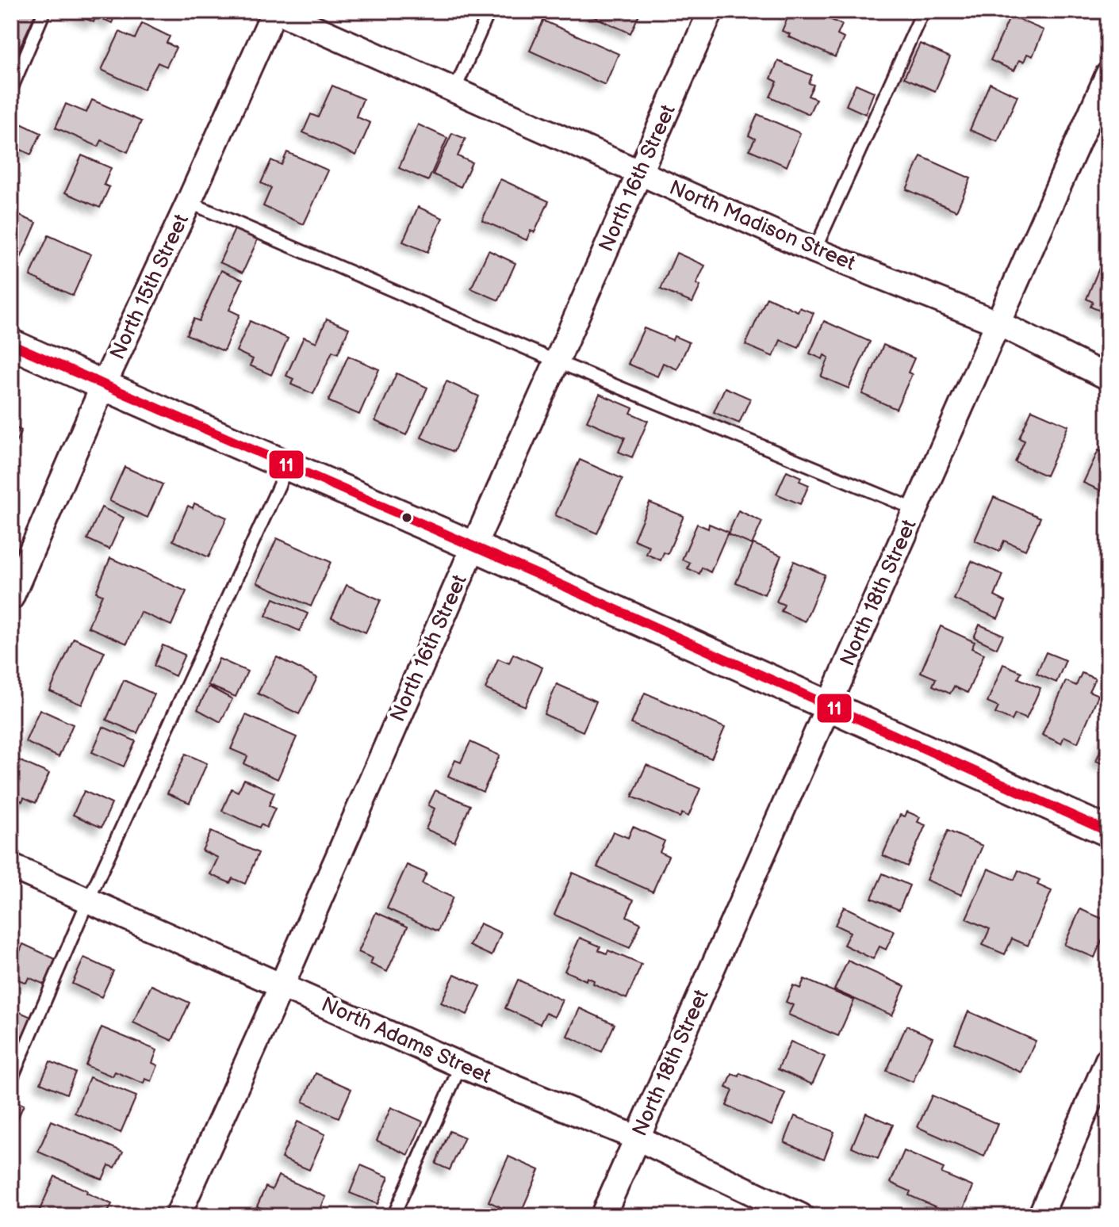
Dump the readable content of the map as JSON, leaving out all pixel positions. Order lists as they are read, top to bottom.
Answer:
{
  "streets": {
    "street": [
      "North 16th Street",
      "North Madison Street",
      "North 15th Street",
      "North 18th Street",
      "North Adams Street"
    ]
  },
  "crossings": [
    ["North 16th Street", "North Madison Street"],
    ["North 16th Street", "North Adams Street"],
    ["North Madison Street", "North 15th Street"],
    ["North Madison Street", "North 18th Street"],
    ["North 18th Street", "North Adams Street"]
  ],
  "lines": ["transit line 11"]
}
